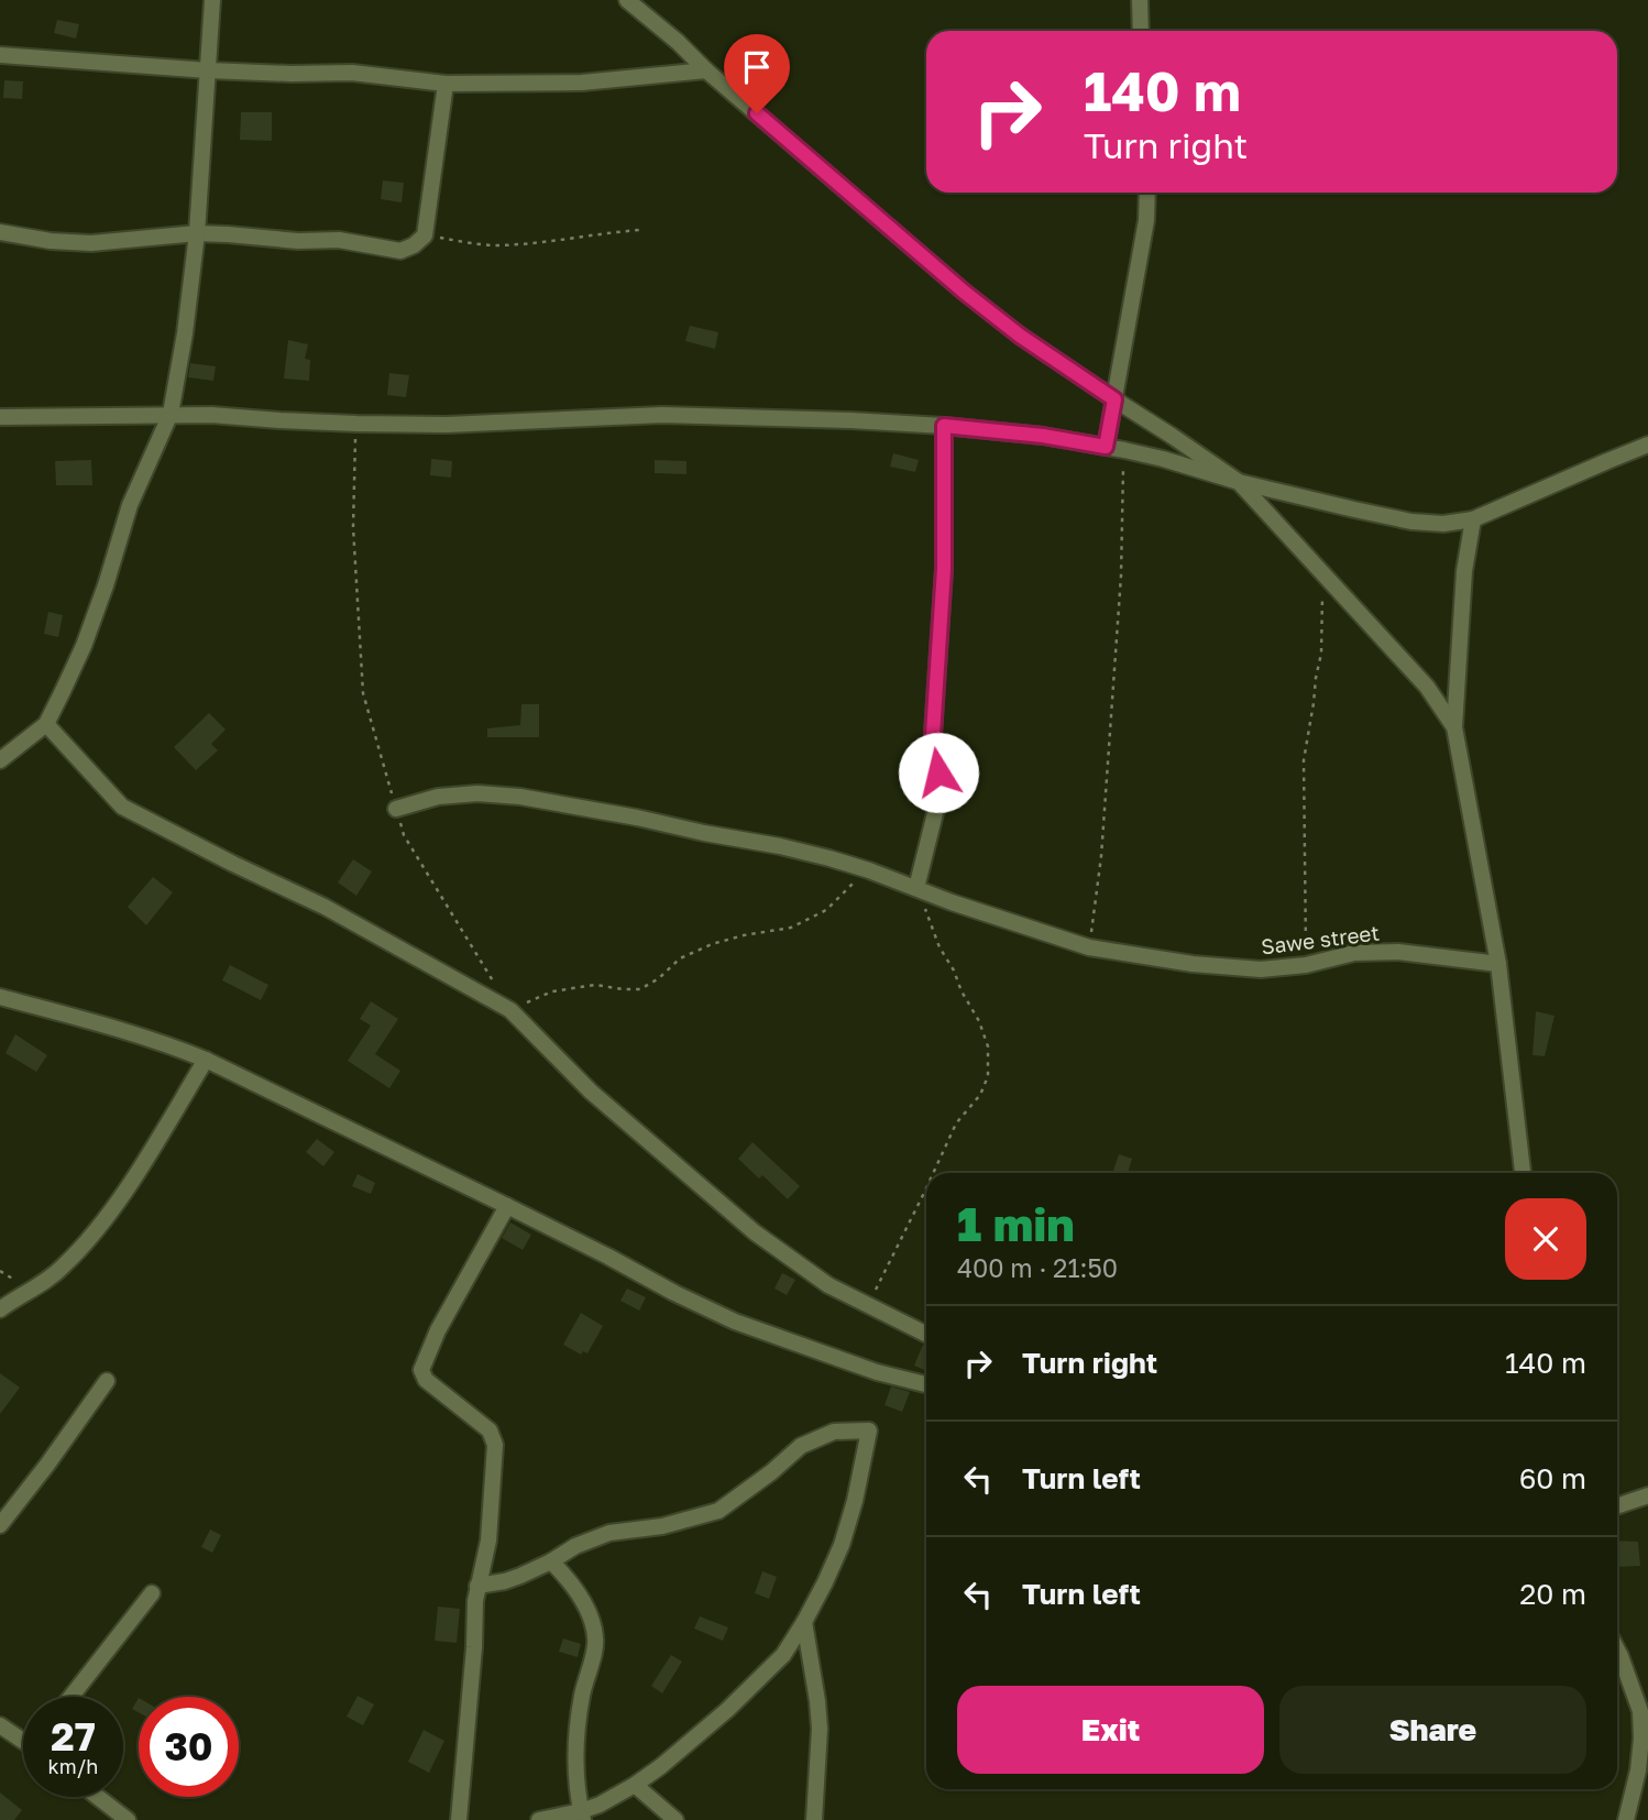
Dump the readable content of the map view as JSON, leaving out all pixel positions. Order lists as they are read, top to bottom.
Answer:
{
  "streets": {
    "street": ["Sawe street"]
  },
  "page": {
    "turn": ["140 m", "Turn right"],
    "heading": ["1 min", "400 m · 21:50"],
    "list": [
      {
        "name": "Turn right",
        "value": "140 m"
      },
      {
        "name": "Turn left",
        "value": "60 m"
      },
      {
        "name": "Turn left",
        "value": "20 m"
      }
    ],
    "buttons": ["Exit", "Share"],
    "speed": "27 km/h",
    "limit": "30"
  }
}
